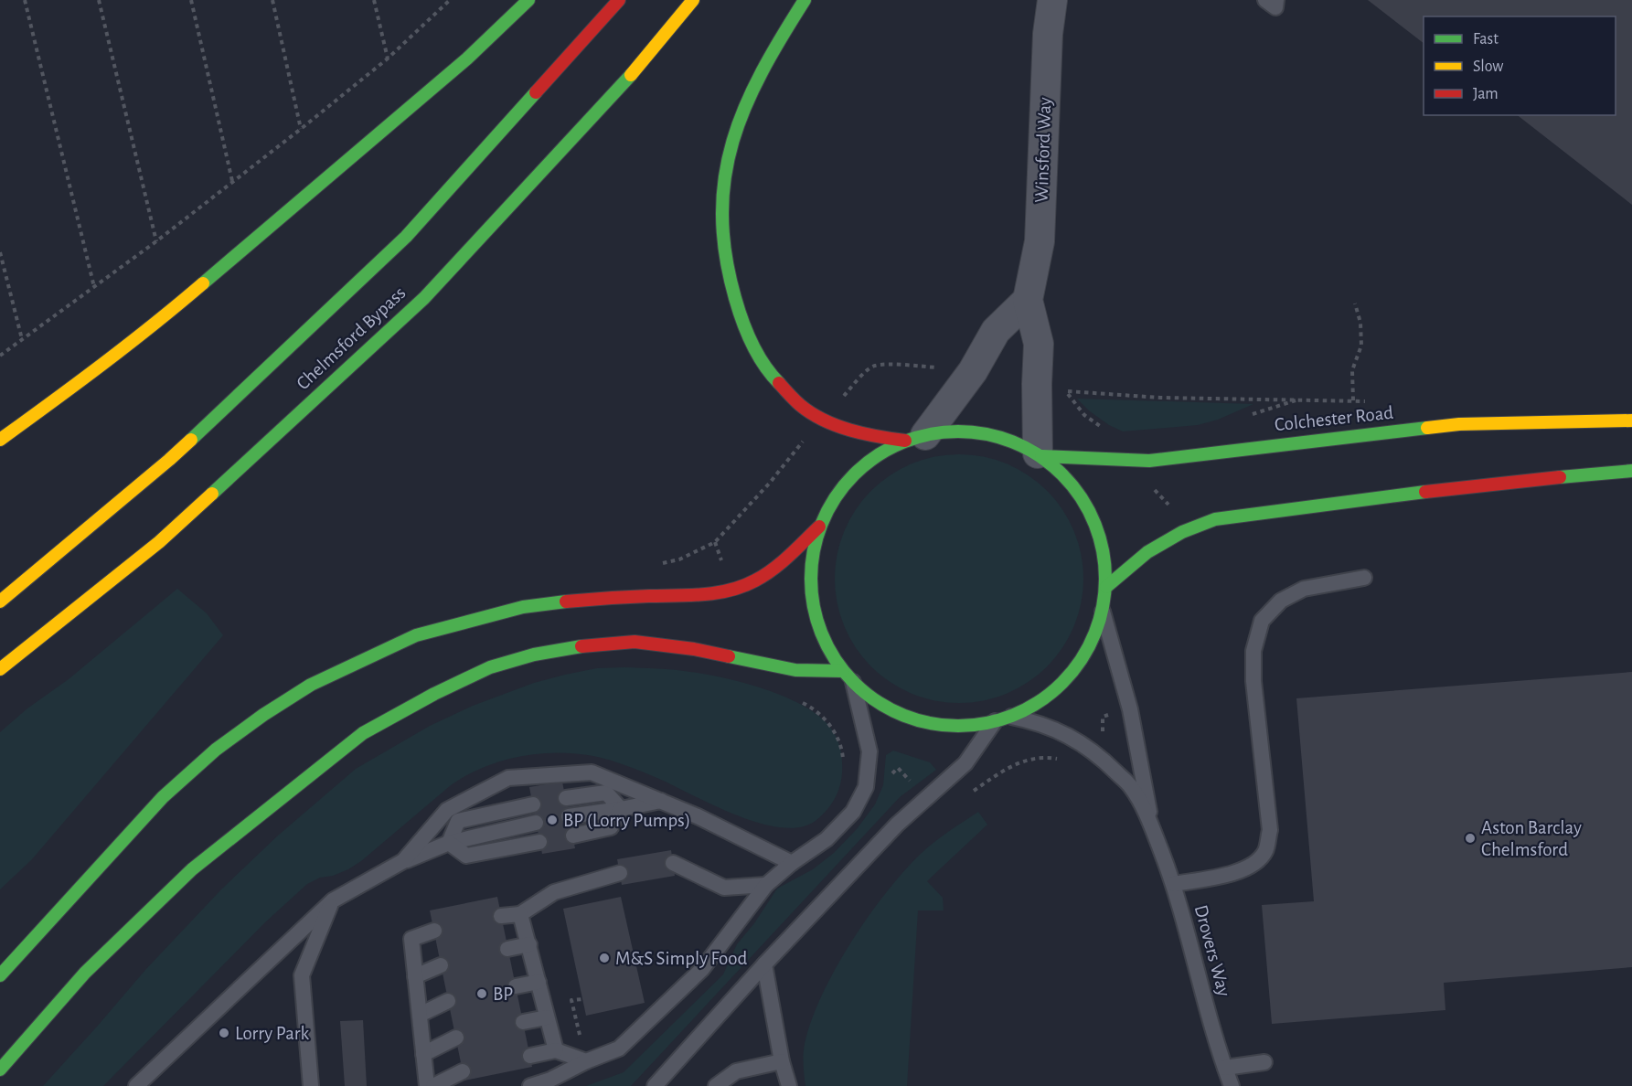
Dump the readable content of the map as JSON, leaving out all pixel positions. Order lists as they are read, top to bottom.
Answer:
{
  "streets": {
    "main road": ["Chelmsford Bypass", "Colchester Road"],
    "street": ["Winsford Way"],
    "lane": ["Drovers Way"]
  },
  "crossings": [
    ["Winsford Way", "Colchester Road"]
  ],
  "places": [
    "BP (Lorry Pumps)",
    "Aston Barclay Chelmsford",
    "M&S Simply Food",
    "BP",
    "Lorry Park"
  ],
  "legend": ["Fast", "Slow", "Jam"]
}
